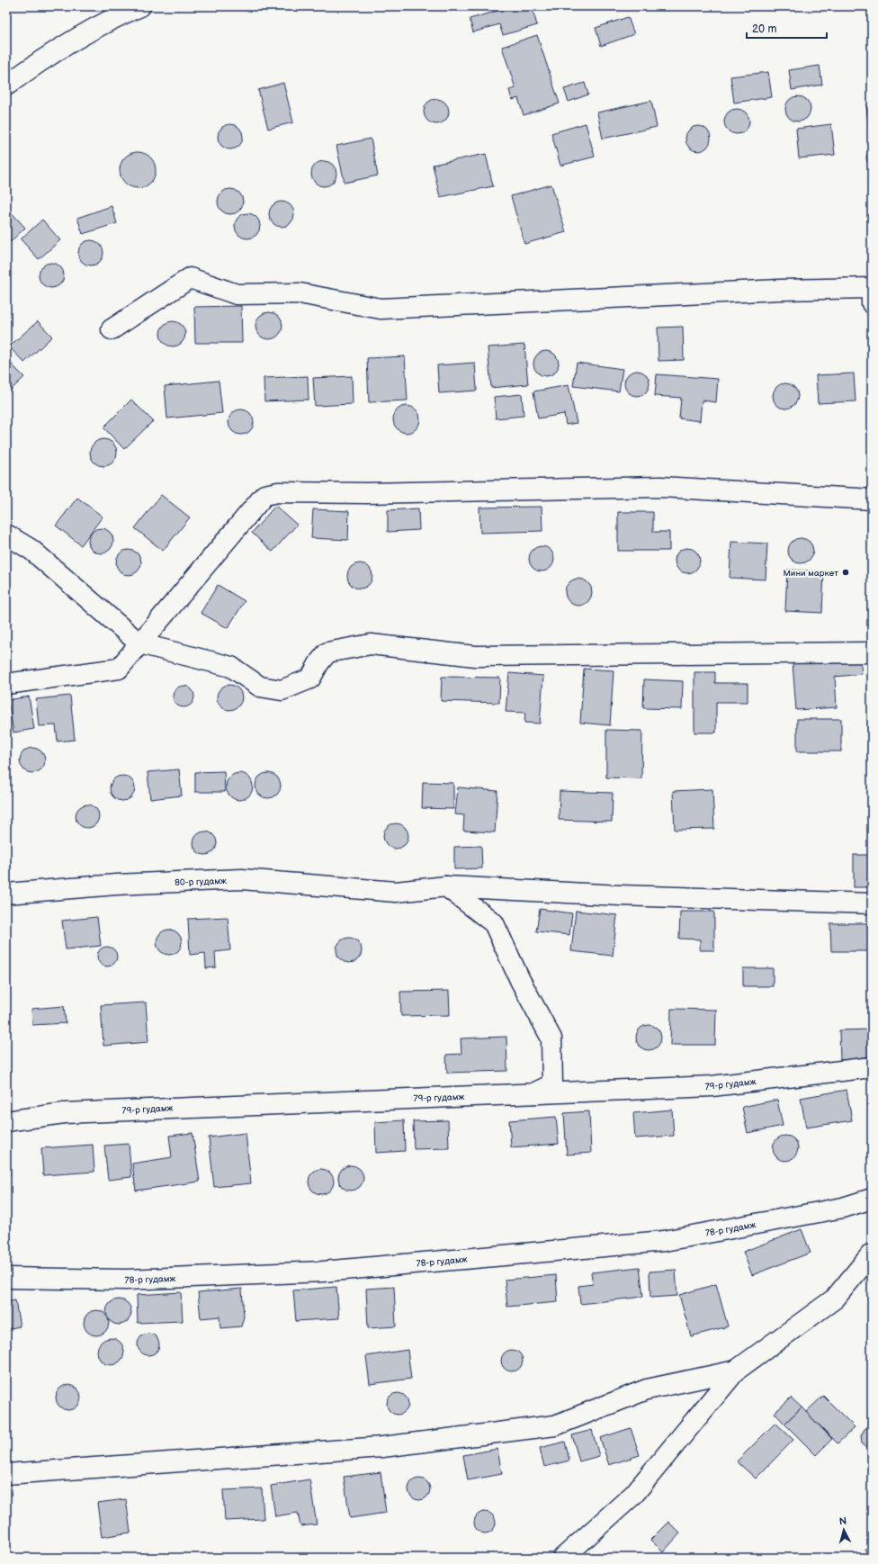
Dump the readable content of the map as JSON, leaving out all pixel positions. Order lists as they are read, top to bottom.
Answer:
{
  "streets": {
    "street": ["80-р гудамж", "79-р гудамж", "78-р гудамж"]
  },
  "places": ["Мини маркет"],
  "scale_bar": "20 m",
  "north": "top"
}
